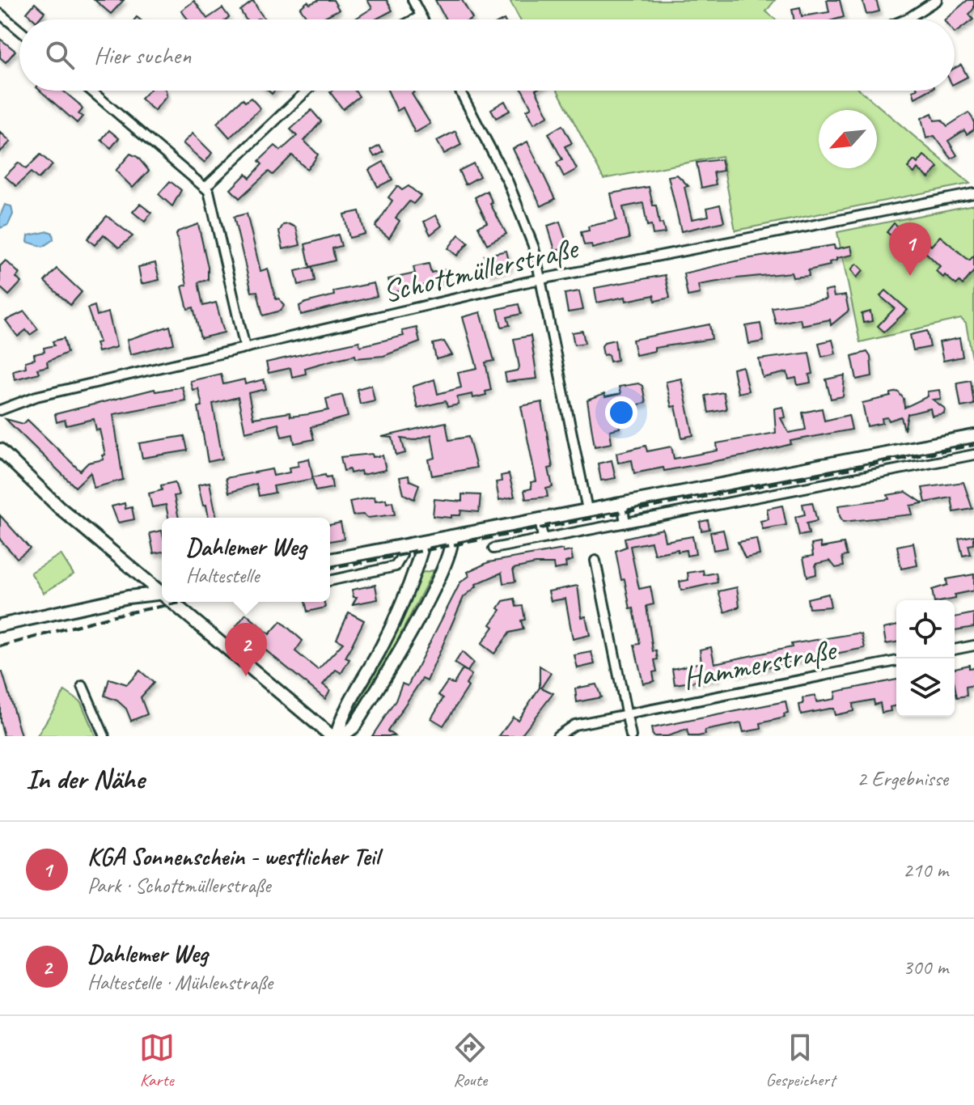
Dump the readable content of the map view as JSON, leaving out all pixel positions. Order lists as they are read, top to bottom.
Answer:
{
  "streets": {
    "street": ["Schottmüllerstraße", "Hammerstraße"]
  },
  "north": "bottom left",
  "page": {
    "search": "Hier suchen",
    "pins": ["1", "2"],
    "popup": ["Dahlemer Weg", "Haltestelle"],
    "heading": ["In der Nähe", "2 Ergebnisse"],
    "list": [
      {
        "mark": "1",
        "name": "KGA Sonnenschein - westlicher Teil",
        "note": "Park · Schottmüllerstraße",
        "value": "210 m"
      },
      {
        "mark": "2",
        "name": "Dahlemer Weg",
        "note": "Haltestelle · Mühlenstraße",
        "value": "300 m"
      }
    ],
    "nav": ["Karte", "Route", "Gespeichert"]
  }
}
